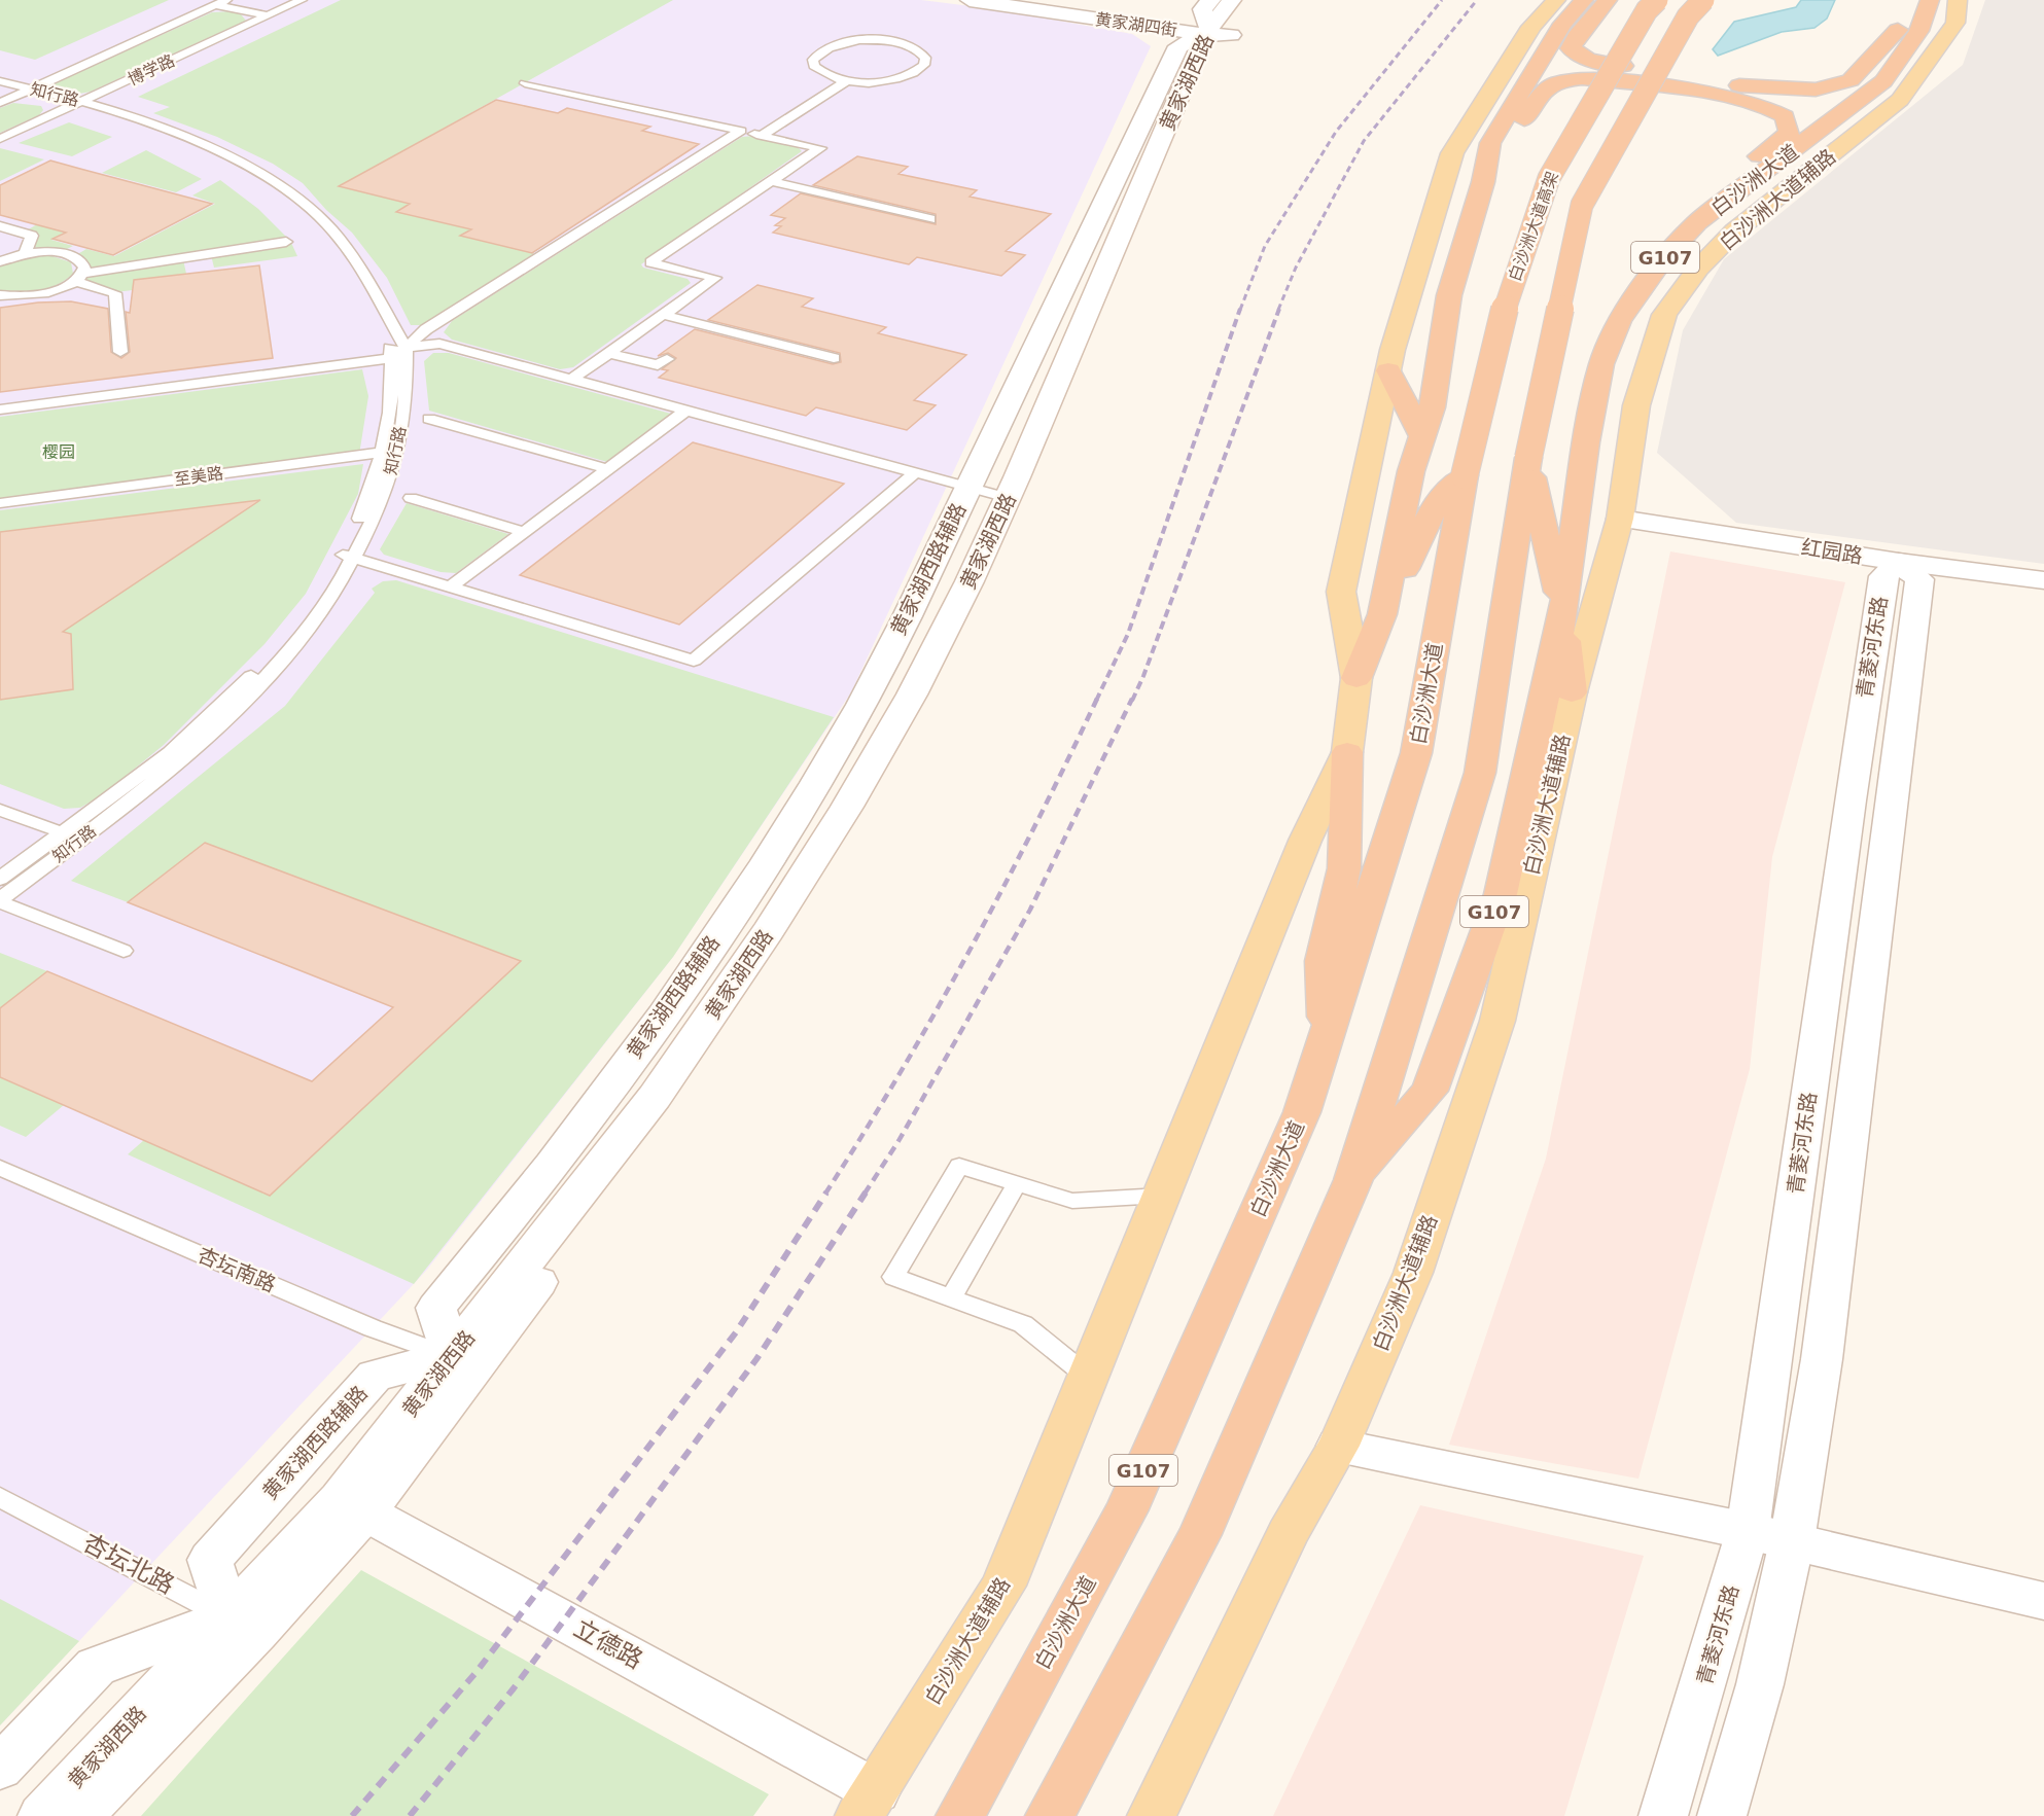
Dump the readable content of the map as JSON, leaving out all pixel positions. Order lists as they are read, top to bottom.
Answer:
{
  "streets": {
    "highway": ["白沙洲大道", "白沙洲大道高架", "G107"],
    "main road": ["白沙洲大道辅路"],
    "street": [
      "黄家湖四街",
      "黄家湖西路",
      "红园路",
      "黄家湖西路辅路",
      "青菱河东路",
      "立德路"
    ],
    "lane": [
      "博学路",
      "知行路",
      "至美路",
      "杏坛南路",
      "杏坛北路"
    ]
  },
  "crossings": [
    ["黄家湖四街", "黄家湖西路"],
    ["黄家湖四街", "黄家湖西路辅路"],
    ["博学路", "知行路"],
    ["黄家湖西路", "黄家湖西路辅路"],
    ["黄家湖西路", "杏坛南路"],
    ["黄家湖西路", "杏坛北路"],
    ["黄家湖西路", "立德路"],
    ["知行路", "至美路"],
    ["白沙洲大道", "白沙洲大道高架"],
    ["白沙洲大道辅路", "红园路"],
    ["白沙洲大道辅路", "立德路"],
    ["红园路", "青菱河东路"],
    ["黄家湖西路辅路", "杏坛南路"],
    ["黄家湖西路辅路", "杏坛北路"]
  ],
  "parks": ["樱园"]
}
